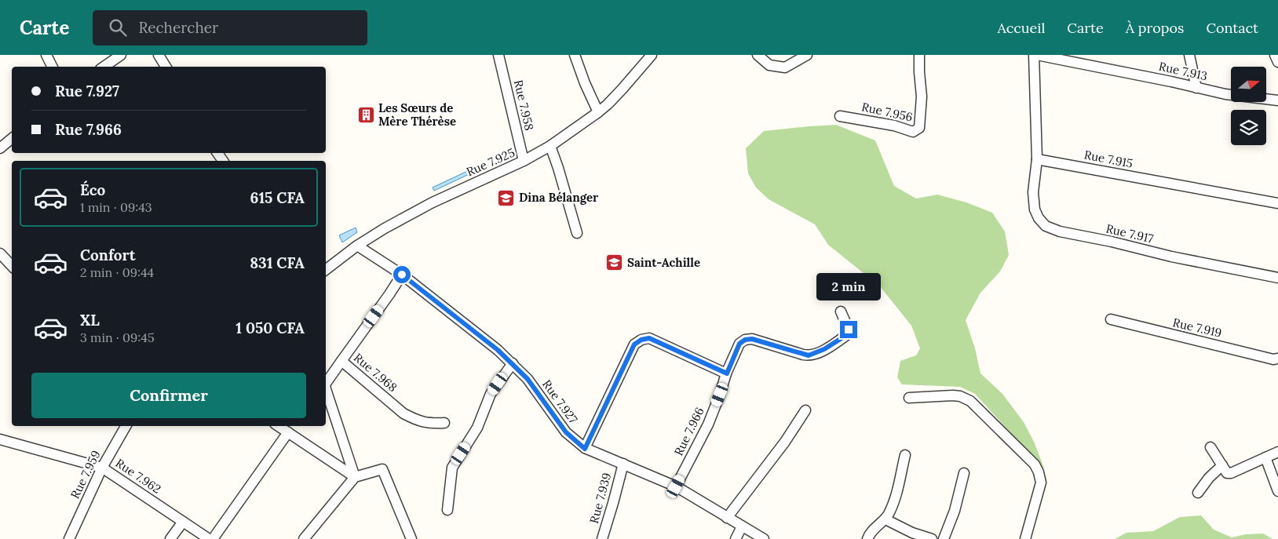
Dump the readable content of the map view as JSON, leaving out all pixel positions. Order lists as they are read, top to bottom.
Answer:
{
  "streets": {
    "street": [
      "Rue 7.913",
      "Rue 7.958",
      "Rue 7.956",
      "Rue 7.915",
      "Rue 7.925",
      "Rue 7.917",
      "Rue 7.919",
      "Rue 7.968",
      "Rue 7.927",
      "Rue 7.966",
      "Rue 7.959",
      "Rue 7.962",
      "Rue 7.939"
    ]
  },
  "crossings": [
    ["Rue 7.958", "Rue 7.925"],
    ["Rue 7.915", "Rue 7.917"],
    ["Rue 7.925", "Rue 7.927"],
    ["Rue 7.968", "Rue 7.927"],
    ["Rue 7.927", "Rue 7.966"],
    ["Rue 7.927", "Rue 7.939"],
    ["Rue 7.959", "Rue 7.962"]
  ],
  "places": {
    "building": ["Les Sœurs de Mère Thérèse"],
    "school or university": ["Dina Bélanger", "Saint-Achille"]
  },
  "north": "right",
  "page": {
    "header": "Carte",
    "search": "Rechercher",
    "nav": [
      "Accueil",
      "Carte",
      "À propos",
      "Contact"
    ],
    "banner": ["Rue 7.927", "Rue 7.966"],
    "list": [
      {
        "name": "Éco",
        "note": "1 min · 09:43",
        "value": "615 CFA"
      },
      {
        "name": "Confort",
        "note": "2 min · 09:44",
        "value": "831 CFA"
      },
      {
        "name": "XL",
        "note": "3 min · 09:45",
        "value": "1 050 CFA"
      }
    ],
    "bubble": "2 min",
    "buttons": "Confirmer"
  }
}
